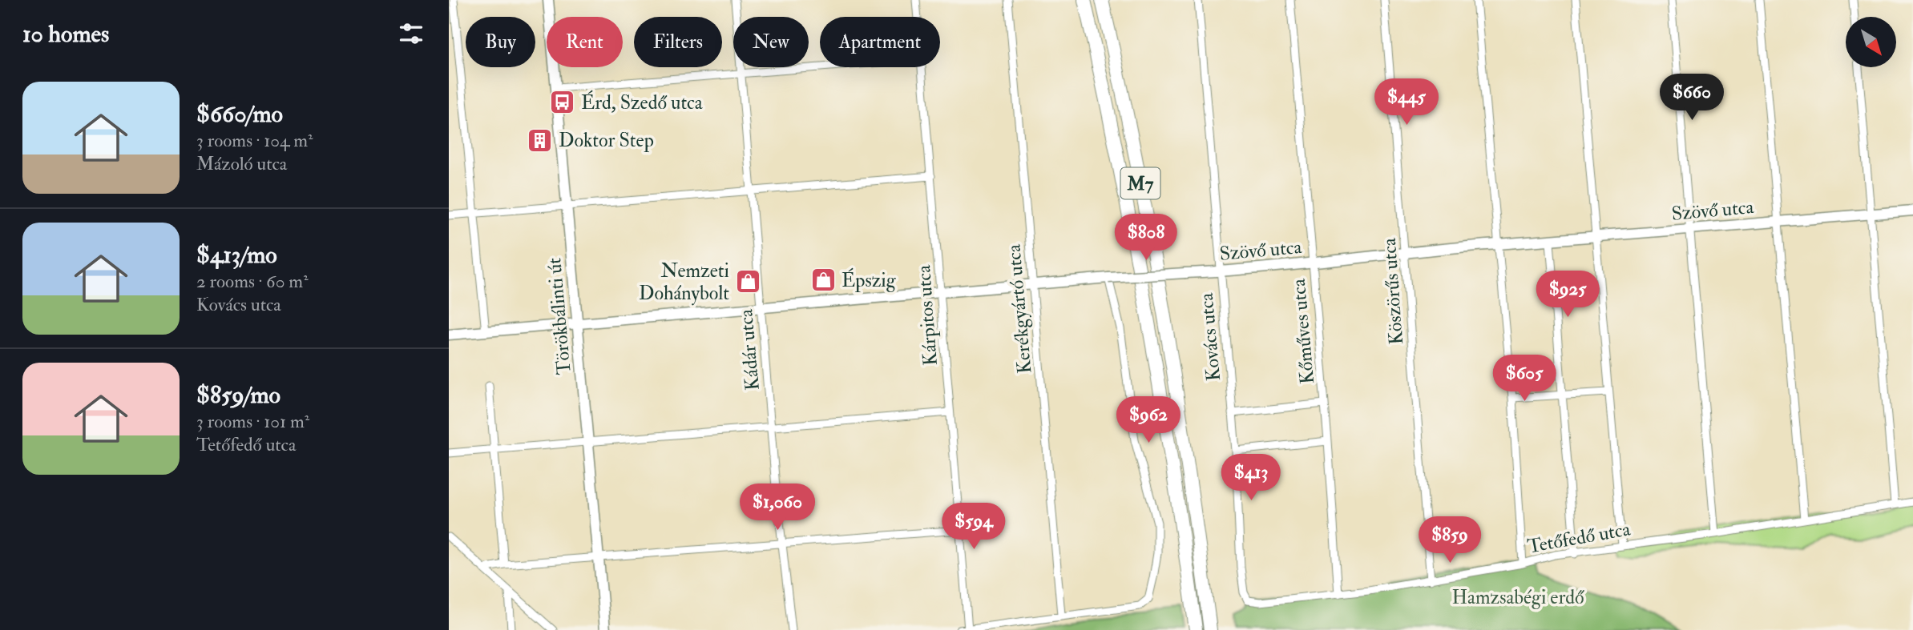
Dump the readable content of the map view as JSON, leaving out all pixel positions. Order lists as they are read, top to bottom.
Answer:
{
  "streets": {
    "highway": ["M7"],
    "street": [
      "Szövő utca",
      "Köszörűs utca",
      "Kerékgyártó utca",
      "Kárpitos utca",
      "Törökbálinti út",
      "Kőműves utca",
      "Kovács utca",
      "Kádár utca",
      "Tetőfedő utca"
    ]
  },
  "crossings": [
    ["Szövő utca", "Köszörűs utca"],
    ["Szövő utca", "Kerékgyártó utca"],
    ["Szövő utca", "Kárpitos utca"],
    ["Szövő utca", "Törökbálinti út"],
    ["Szövő utca", "Kőműves utca"],
    ["Szövő utca", "Kovács utca"],
    ["Szövő utca", "Kádár utca"],
    ["Köszörűs utca", "Tetőfedő utca"],
    ["Kőműves utca", "Tetőfedő utca"],
    ["Kovács utca", "Tetőfedő utca"]
  ],
  "parks": ["Hamzsabégi erdő"],
  "places": {
    "bus stop": ["Érd, Szedő utca"],
    "building": ["Doktor Step"],
    "shop": ["Épszig", "Nemzeti Dohánybolt"]
  },
  "north": "bottom right",
  "page": {
    "heading": "10 homes",
    "chip": [
      "Buy",
      "Rent",
      "Filters",
      "New",
      "Apartment"
    ],
    "list": [
      {
        "name": "$660/mo",
        "note": "3 rooms · 104 m² · Mázoló utca"
      },
      {
        "name": "$413/mo",
        "note": "2 rooms · 60 m² · Kovács utca"
      },
      {
        "name": "$859/mo",
        "note": "3 rooms · 101 m² · Tetőfedő utca"
      }
    ],
    "price": [
      "$660",
      "$445",
      "$808",
      "$925",
      "$605",
      "$962",
      "$413",
      "$1,060",
      "$594",
      "$859"
    ]
  }
}
